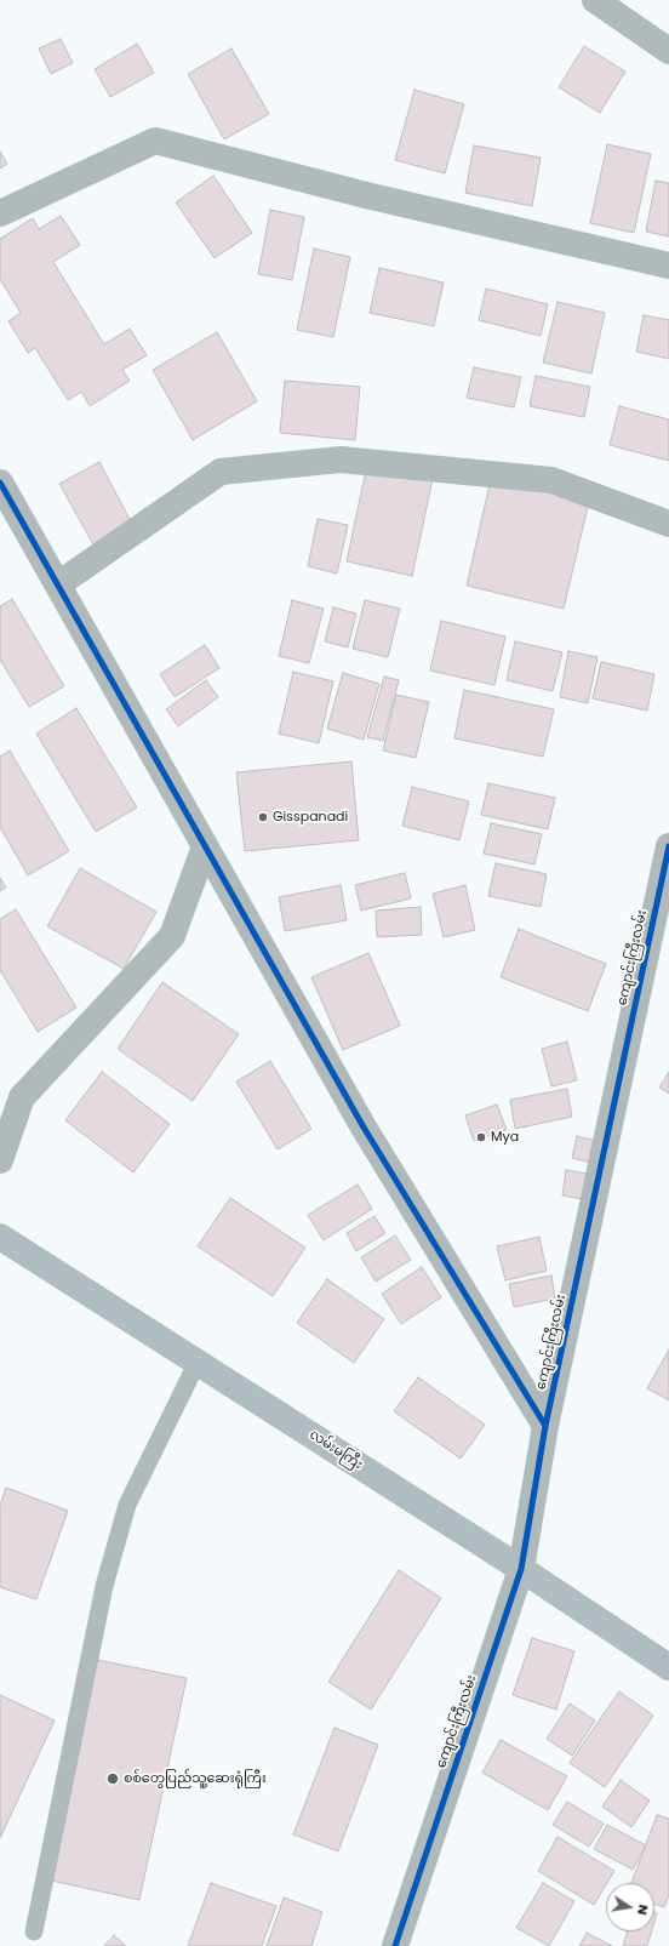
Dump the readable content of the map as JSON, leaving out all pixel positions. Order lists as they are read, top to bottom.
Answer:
{
  "streets": {
    "main road": ["လမ်းမကြီး"],
    "street": ["ကျောင်းကြီးလမ်း"]
  },
  "crossings": [
    ["ကျောင်းကြီးလမ်း", "လမ်းမကြီး"]
  ],
  "places": ["Gisspanadi", "Mya", "စစ်တွေပြည်သူ့ဆေးရုံကြီး"],
  "north": "right"
}
